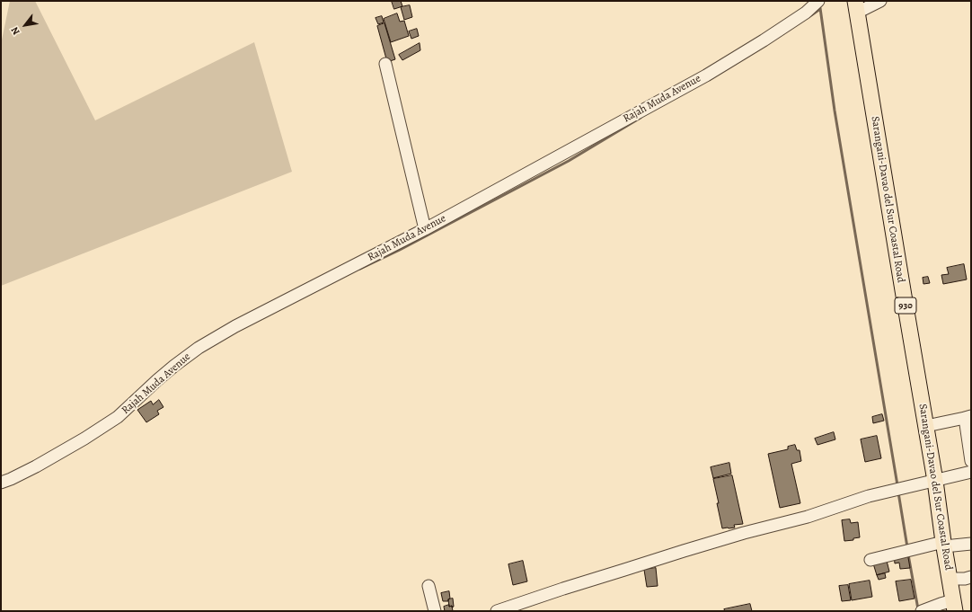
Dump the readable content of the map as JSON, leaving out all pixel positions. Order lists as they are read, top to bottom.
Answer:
{
  "streets": {
    "main road": ["Sarangani-Davao del Sur Coastal Road", "930"],
    "street": ["Rajah Muda Avenue"]
  },
  "north": "bottom left"
}
